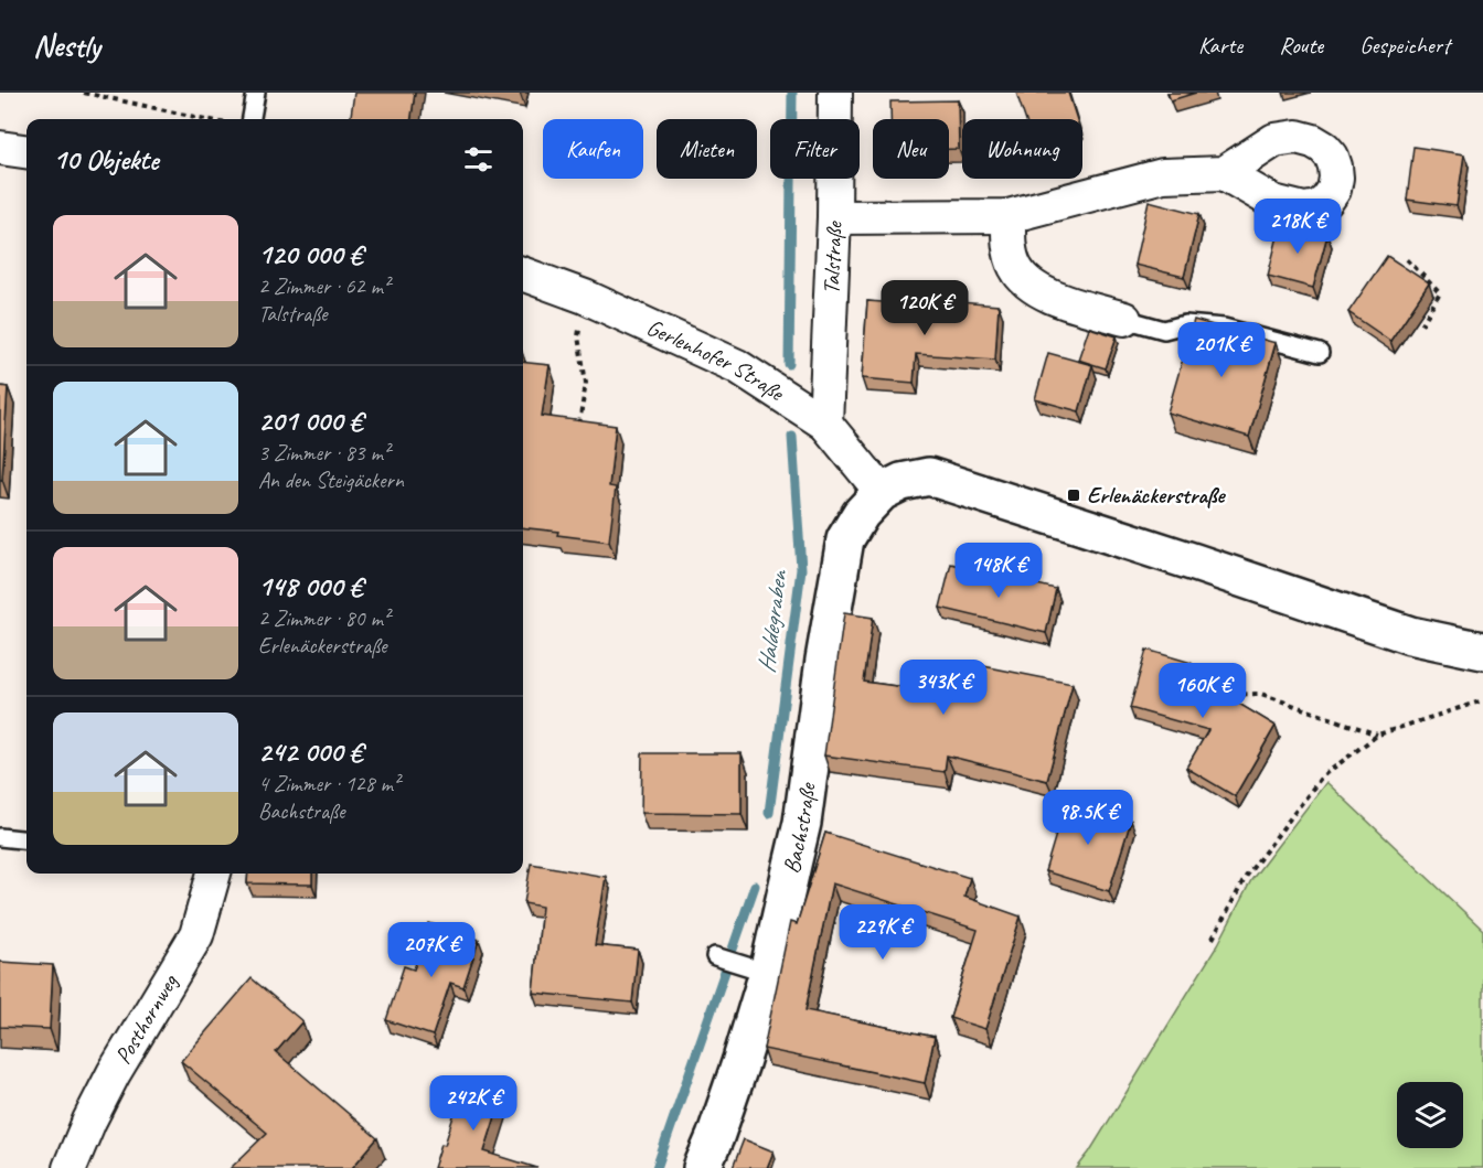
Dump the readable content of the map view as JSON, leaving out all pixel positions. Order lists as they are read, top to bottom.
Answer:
{
  "streets": {
    "street": [
      "Talstraße",
      "Gerlenhofer Straße",
      "Bachstraße",
      "Posthornweg"
    ]
  },
  "crossings": [
    ["Talstraße", "Gerlenhofer Straße"],
    ["Gerlenhofer Straße", "Bachstraße"]
  ],
  "water": ["Haldegraben"],
  "places": {
    "transit": ["Erlenäckerstraße"]
  },
  "page": {
    "header": "Nestly",
    "nav": ["Karte", "Route", "Gespeichert"],
    "chip": [
      "Kaufen",
      "Mieten",
      "Filter",
      "Neu",
      "Wohnung"
    ],
    "heading": "10 Objekte",
    "price": [
      "218K €",
      "120K €",
      "201K €",
      "148K €",
      "343K €",
      "160K €",
      "98.5K €",
      "229K €",
      "207K €",
      "242K €"
    ],
    "list": [
      {
        "name": "120 000 €",
        "note": "2 Zimmer · 62 m² · Talstraße"
      },
      {
        "name": "201 000 €",
        "note": "3 Zimmer · 83 m² · An den Steigäckern"
      },
      {
        "name": "148 000 €",
        "note": "2 Zimmer · 80 m² · Erlenäckerstraße"
      },
      {
        "name": "242 000 €",
        "note": "4 Zimmer · 128 m² · Bachstraße"
      }
    ]
  }
}
